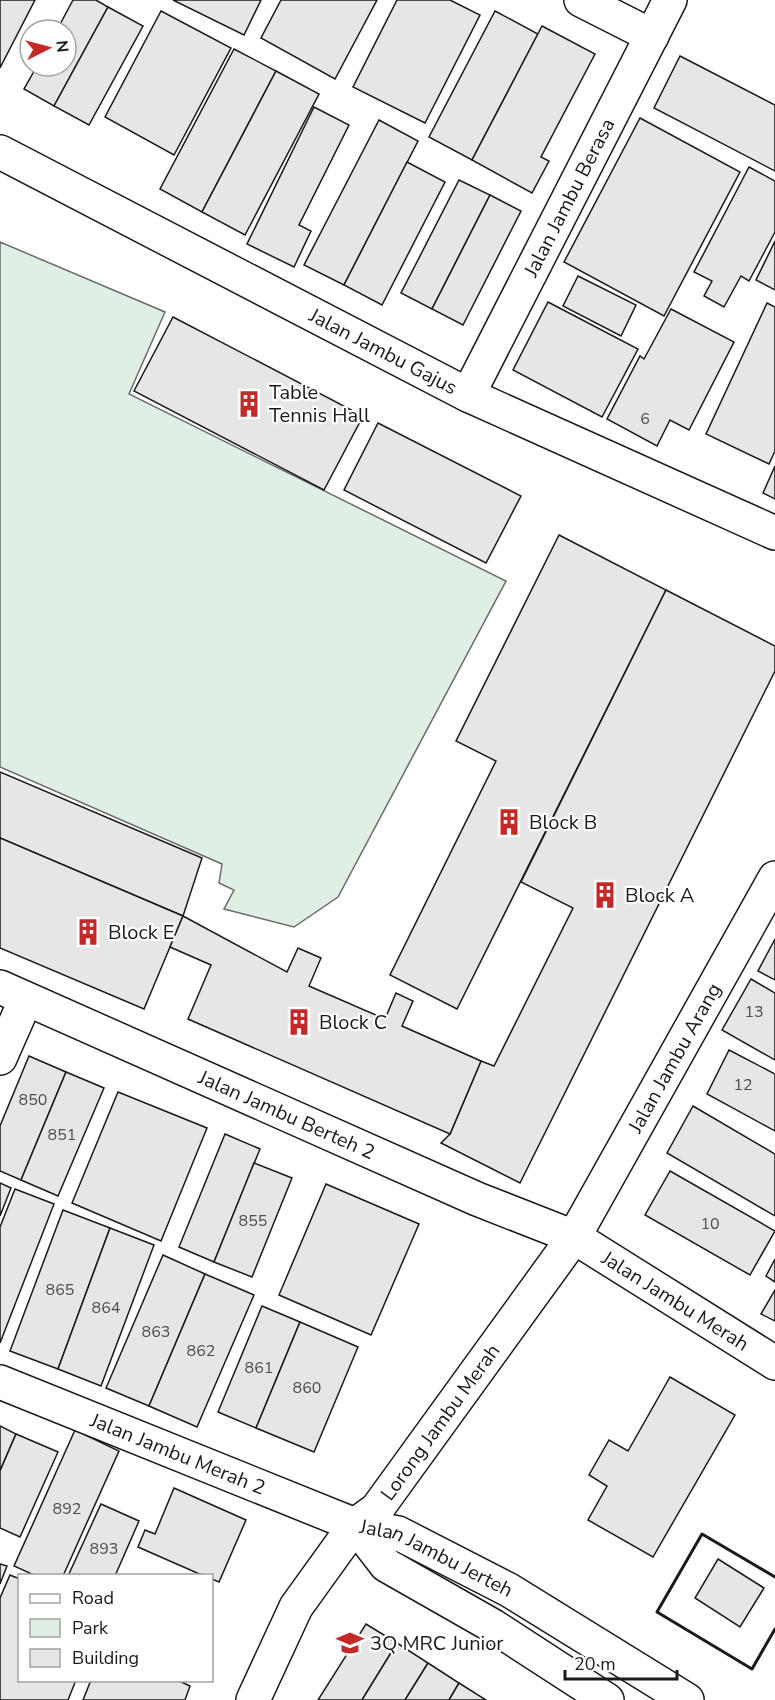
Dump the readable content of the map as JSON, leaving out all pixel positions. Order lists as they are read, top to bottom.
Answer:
{
  "streets": {
    "street": [
      "Jalan Jambu Berasa",
      "Jalan Jambu Gajus",
      "Jalan Jambu Arang",
      "Jalan Jambu Berteh 2",
      "Jalan Jambu Merah",
      "Lorong Jambu Merah",
      "Jalan Jambu Merah 2",
      "Jalan Jambu Jerteh"
    ]
  },
  "crossings": [
    ["Jalan Jambu Berasa", "Jalan Jambu Gajus"],
    ["Jalan Jambu Arang", "Jalan Jambu Berteh 2"],
    ["Jalan Jambu Arang", "Jalan Jambu Merah"],
    ["Jalan Jambu Arang", "Lorong Jambu Merah"],
    ["Jalan Jambu Berteh 2", "Jalan Jambu Merah"],
    ["Jalan Jambu Berteh 2", "Lorong Jambu Merah"],
    ["Jalan Jambu Merah", "Lorong Jambu Merah"],
    ["Lorong Jambu Merah", "Jalan Jambu Merah 2"],
    ["Lorong Jambu Merah", "Jalan Jambu Jerteh"],
    ["Jalan Jambu Merah 2", "Jalan Jambu Jerteh"]
  ],
  "places": {
    "building": [
      "Table Tennis Hall",
      "Block B",
      "Block A",
      "Block E",
      "Block C"
    ],
    "school or university": ["3Q MRC Junior"]
  },
  "house_numbers": [
    "6",
    "13",
    "12",
    "850",
    "851",
    "855",
    "10",
    "865",
    "864",
    "863",
    "862",
    "861",
    "860",
    "892",
    "893"
  ],
  "legend": ["Road", "Park", "Building"],
  "scale_bar": "20 m",
  "north": "right"
}
